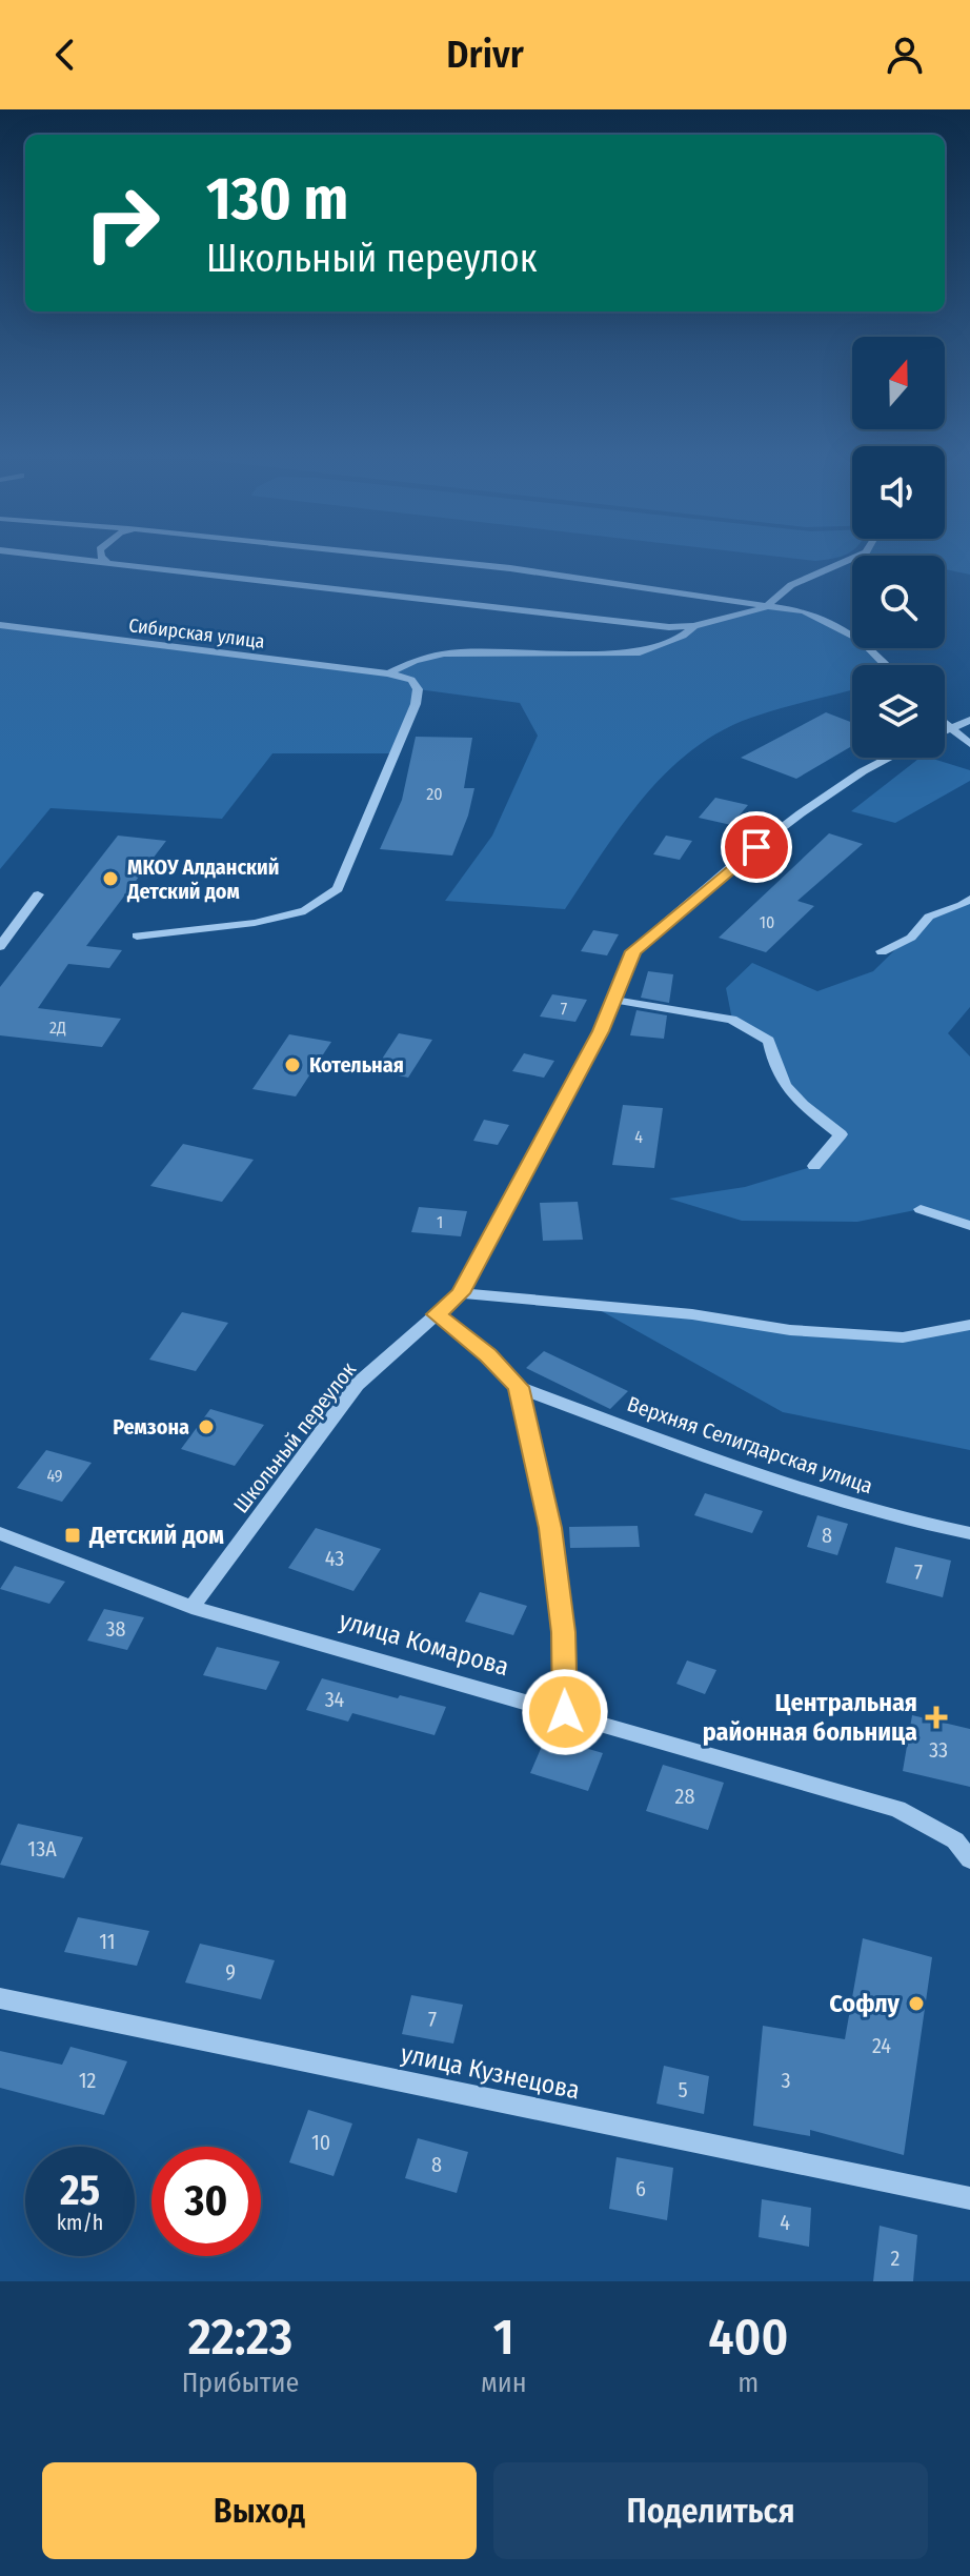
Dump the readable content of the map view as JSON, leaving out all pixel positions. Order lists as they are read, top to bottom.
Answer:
{
  "streets": {
    "street": [
      "Сибирская улица",
      "Школьный переулок",
      "Верхняя Селигдарская улица",
      "улица Комарова",
      "улица Кузнецова"
    ]
  },
  "crossings": [
    ["Школьный переулок", "улица Комарова"]
  ],
  "places": {
    "other": [
      "МКОУ Алданский Детский дом",
      "Котельная",
      "Ремзона",
      "Софлу"
    ],
    "transit": ["Детский дом"],
    "health": ["Центральная районная больница"]
  },
  "house_numbers": [
    "20",
    "10",
    "7",
    "2Д",
    "4",
    "1",
    "49",
    "8",
    "43",
    "7",
    "38",
    "34",
    "33",
    "28",
    "13А",
    "11",
    "9",
    "7",
    "24",
    "12",
    "3",
    "5",
    "10",
    "8",
    "6",
    "4",
    "2"
  ],
  "north": "top",
  "page": {
    "header": "Drivr",
    "turn": ["130 m", "Школьный переулок"],
    "speed": "25 km/h",
    "limit": "30",
    "eta": [
      "22:23",
      "Прибытие",
      "1",
      "мин",
      "400",
      "m"
    ],
    "buttons": ["Выход", "Поделиться"]
  }
}
